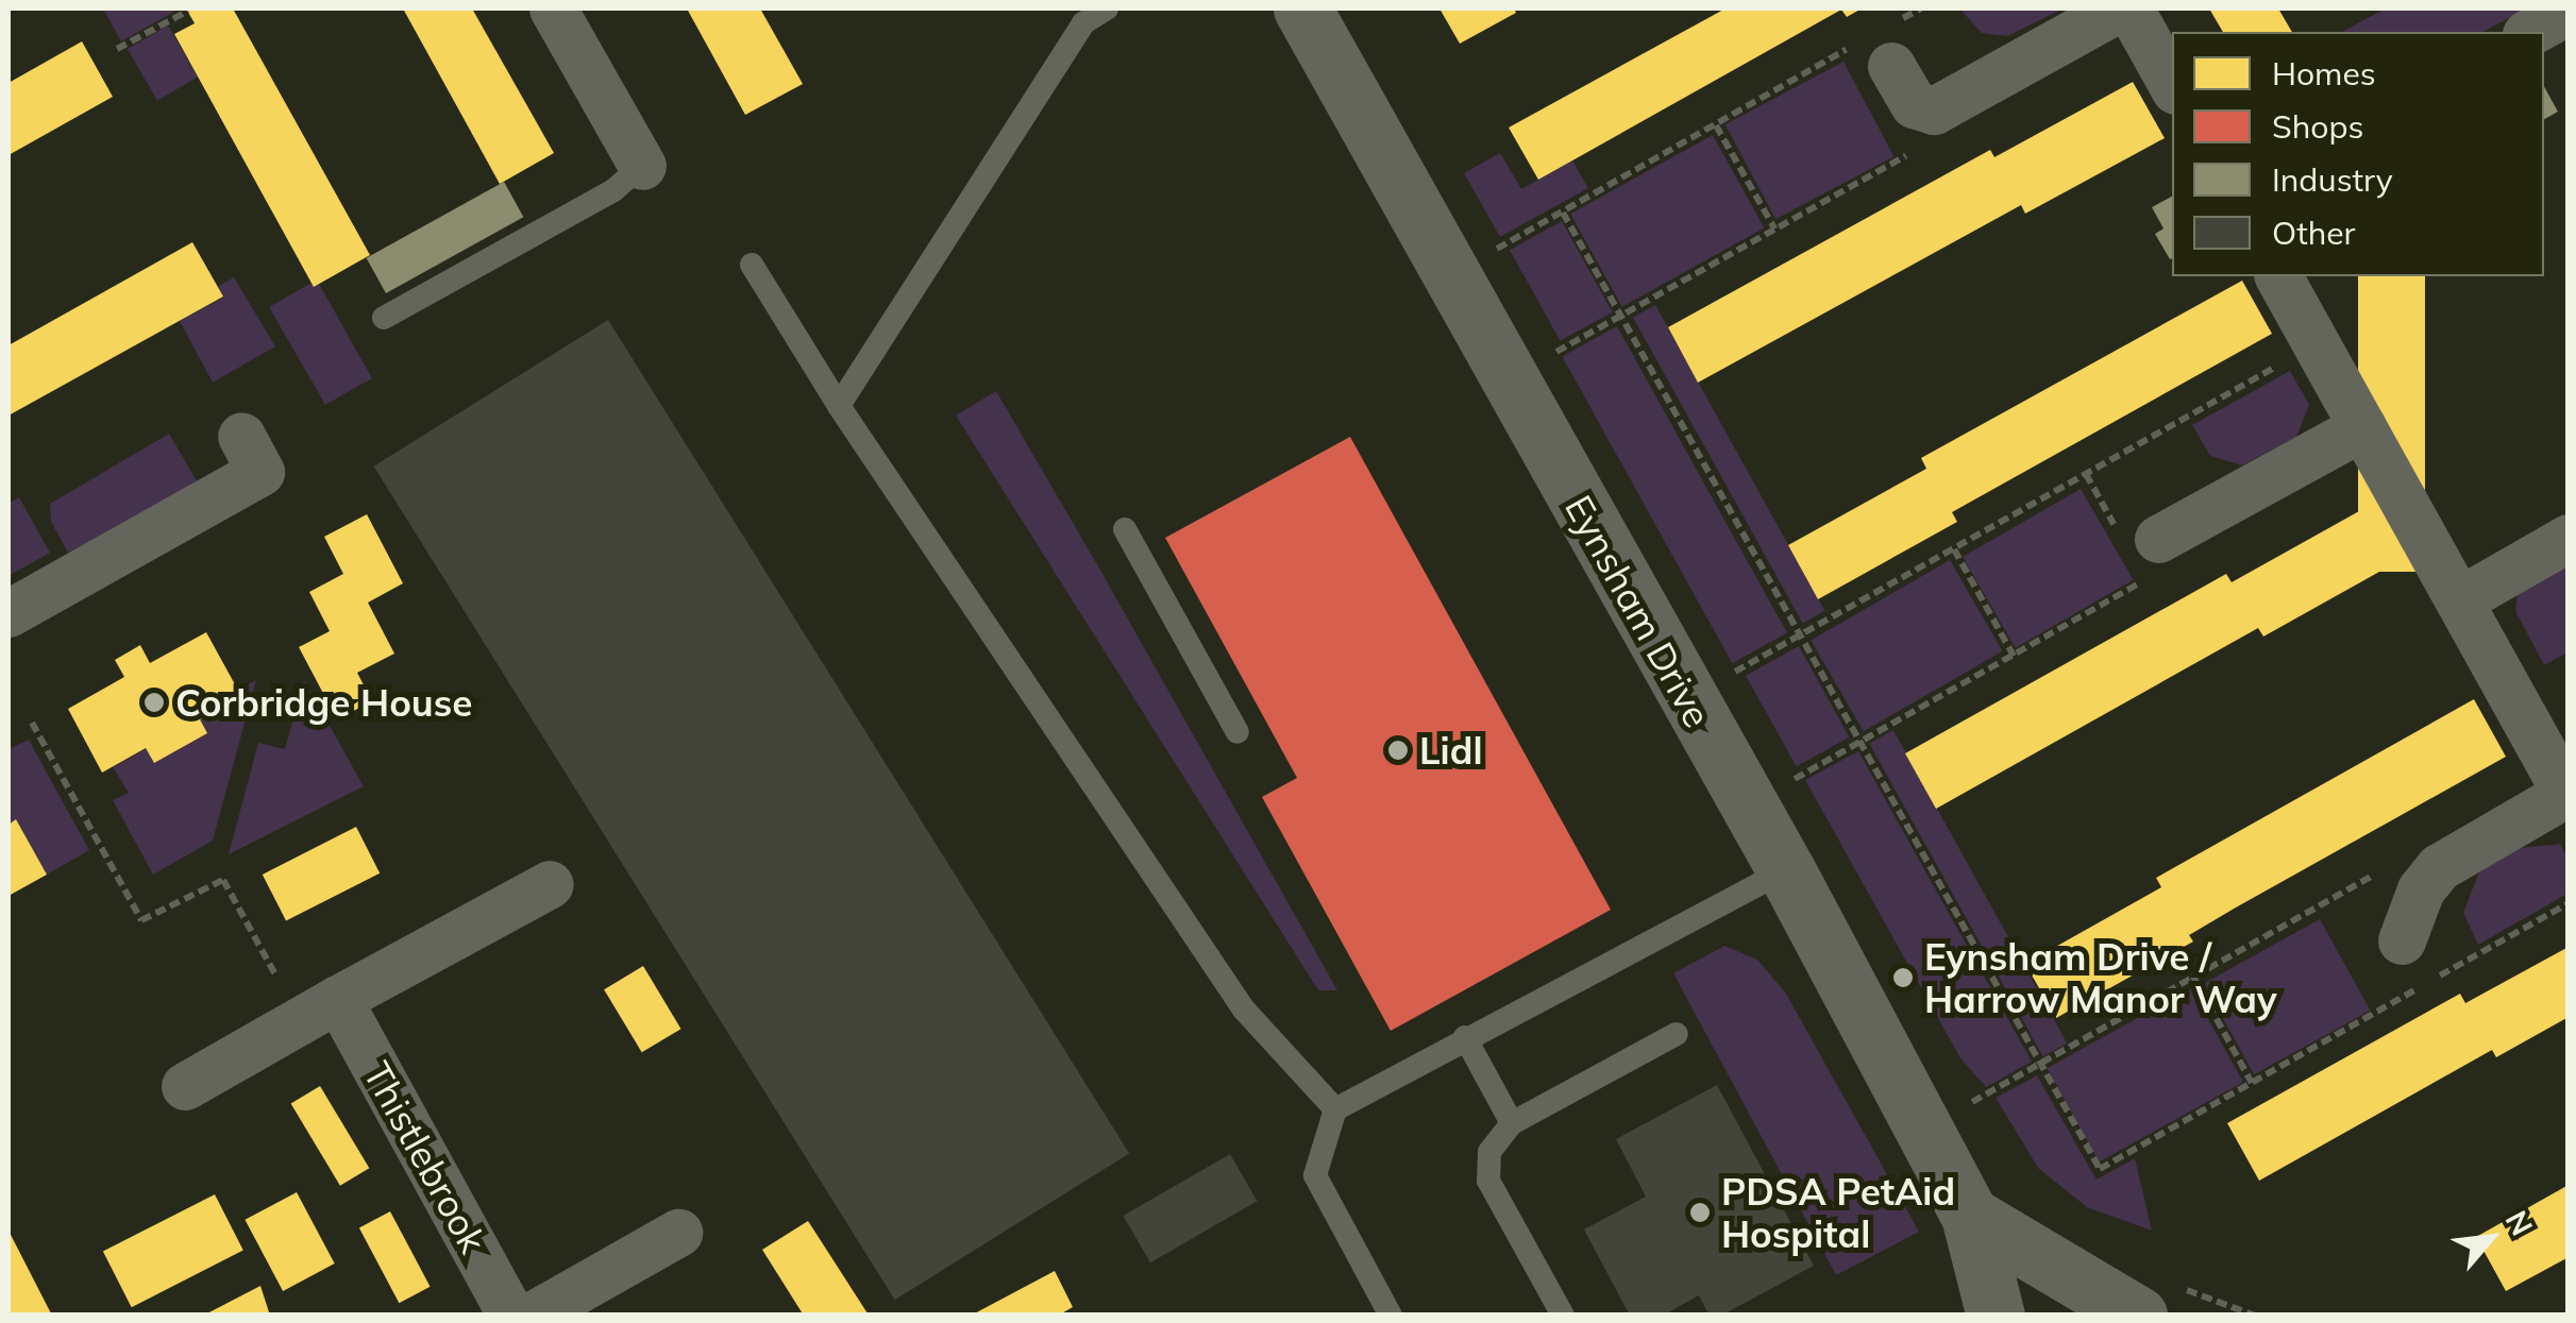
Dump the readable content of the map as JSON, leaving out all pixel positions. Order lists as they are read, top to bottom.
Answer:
{
  "streets": {
    "street": ["Eynsham Drive", "Thistlebrook"]
  },
  "places": [
    "Corbridge House",
    "Lidl",
    "Eynsham Drive / Harrow Manor Way",
    "PDSA PetAid Hospital"
  ],
  "legend": [
    "Homes",
    "Shops",
    "Industry",
    "Other"
  ],
  "north": "top right"
}
